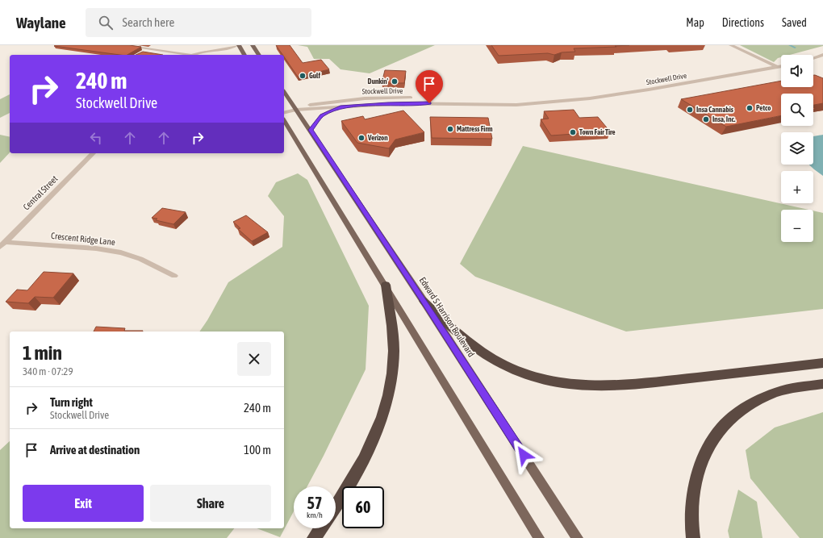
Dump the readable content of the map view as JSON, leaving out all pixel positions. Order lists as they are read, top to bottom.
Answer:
{
  "streets": {
    "main road": ["Edward S Harrison Boulevard"],
    "street": ["Stockwell Drive", "Central Street", "Crescent Ridge Lane"]
  },
  "crossings": [
    ["Stockwell Drive", "Edward S Harrison Boulevard"],
    ["Central Street", "Crescent Ridge Lane"]
  ],
  "places": [
    "Gulf",
    "Dunkin'",
    "Petco",
    "Insa Cannabis",
    "Insa, Inc.",
    "Mattress Firm",
    "Town Fair Tire",
    "Verizon"
  ],
  "page": {
    "header": "Waylane",
    "search": "Search here",
    "nav": ["Map", "Directions", "Saved"],
    "map_buttons": ["+", "−"],
    "turn": ["240 m", "Stockwell Drive"],
    "heading": ["1 min", "340 m · 07:29"],
    "list": [
      {
        "name": "Turn right",
        "note": "Stockwell Drive",
        "value": "240 m"
      },
      {
        "name": "Arrive at destination",
        "value": "100 m"
      }
    ],
    "buttons": ["Exit", "Share"],
    "speed": "57 km/h",
    "limit": "60"
  }
}
